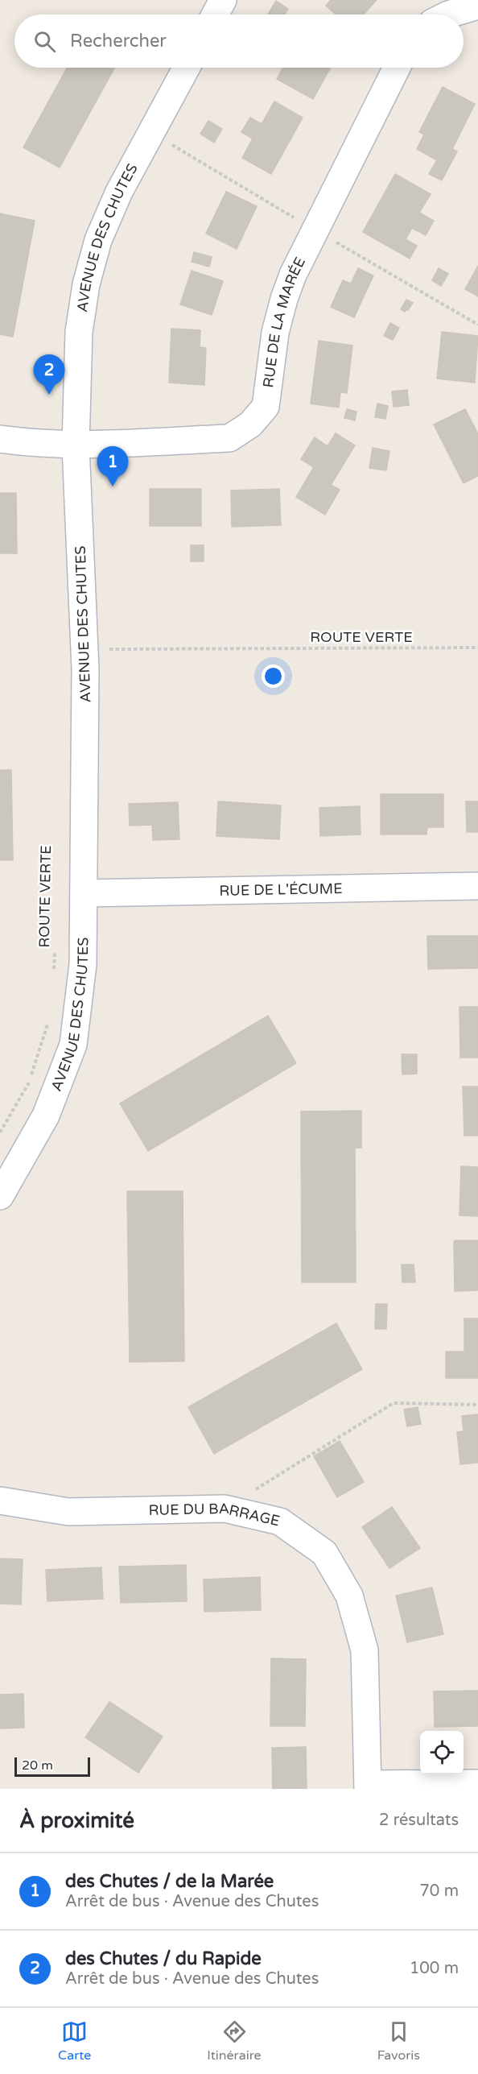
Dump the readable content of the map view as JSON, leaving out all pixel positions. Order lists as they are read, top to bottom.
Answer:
{
  "streets": {
    "street": [
      "AVENUE DES CHUTES",
      "RUE DE LA MARÉE",
      "RUE DE L'ÉCUME",
      "RUE DU BARRAGE"
    ],
    "path": ["ROUTE VERTE"]
  },
  "crossings": [
    ["AVENUE DES CHUTES", "RUE DE LA MARÉE"],
    ["AVENUE DES CHUTES", "RUE DE L'ÉCUME"]
  ],
  "scale_bar": "20 m",
  "page": {
    "search": "Rechercher",
    "pins": ["2", "1"],
    "scale": "20 m",
    "heading": ["À proximité", "2 résultats"],
    "list": [
      {
        "mark": "1",
        "name": "des Chutes / de la Marée",
        "note": "Arrêt de bus · Avenue des Chutes",
        "value": "70 m"
      },
      {
        "mark": "2",
        "name": "des Chutes / du Rapide",
        "note": "Arrêt de bus · Avenue des Chutes",
        "value": "100 m"
      }
    ],
    "nav": ["Carte", "Itinéraire", "Favoris"]
  }
}
